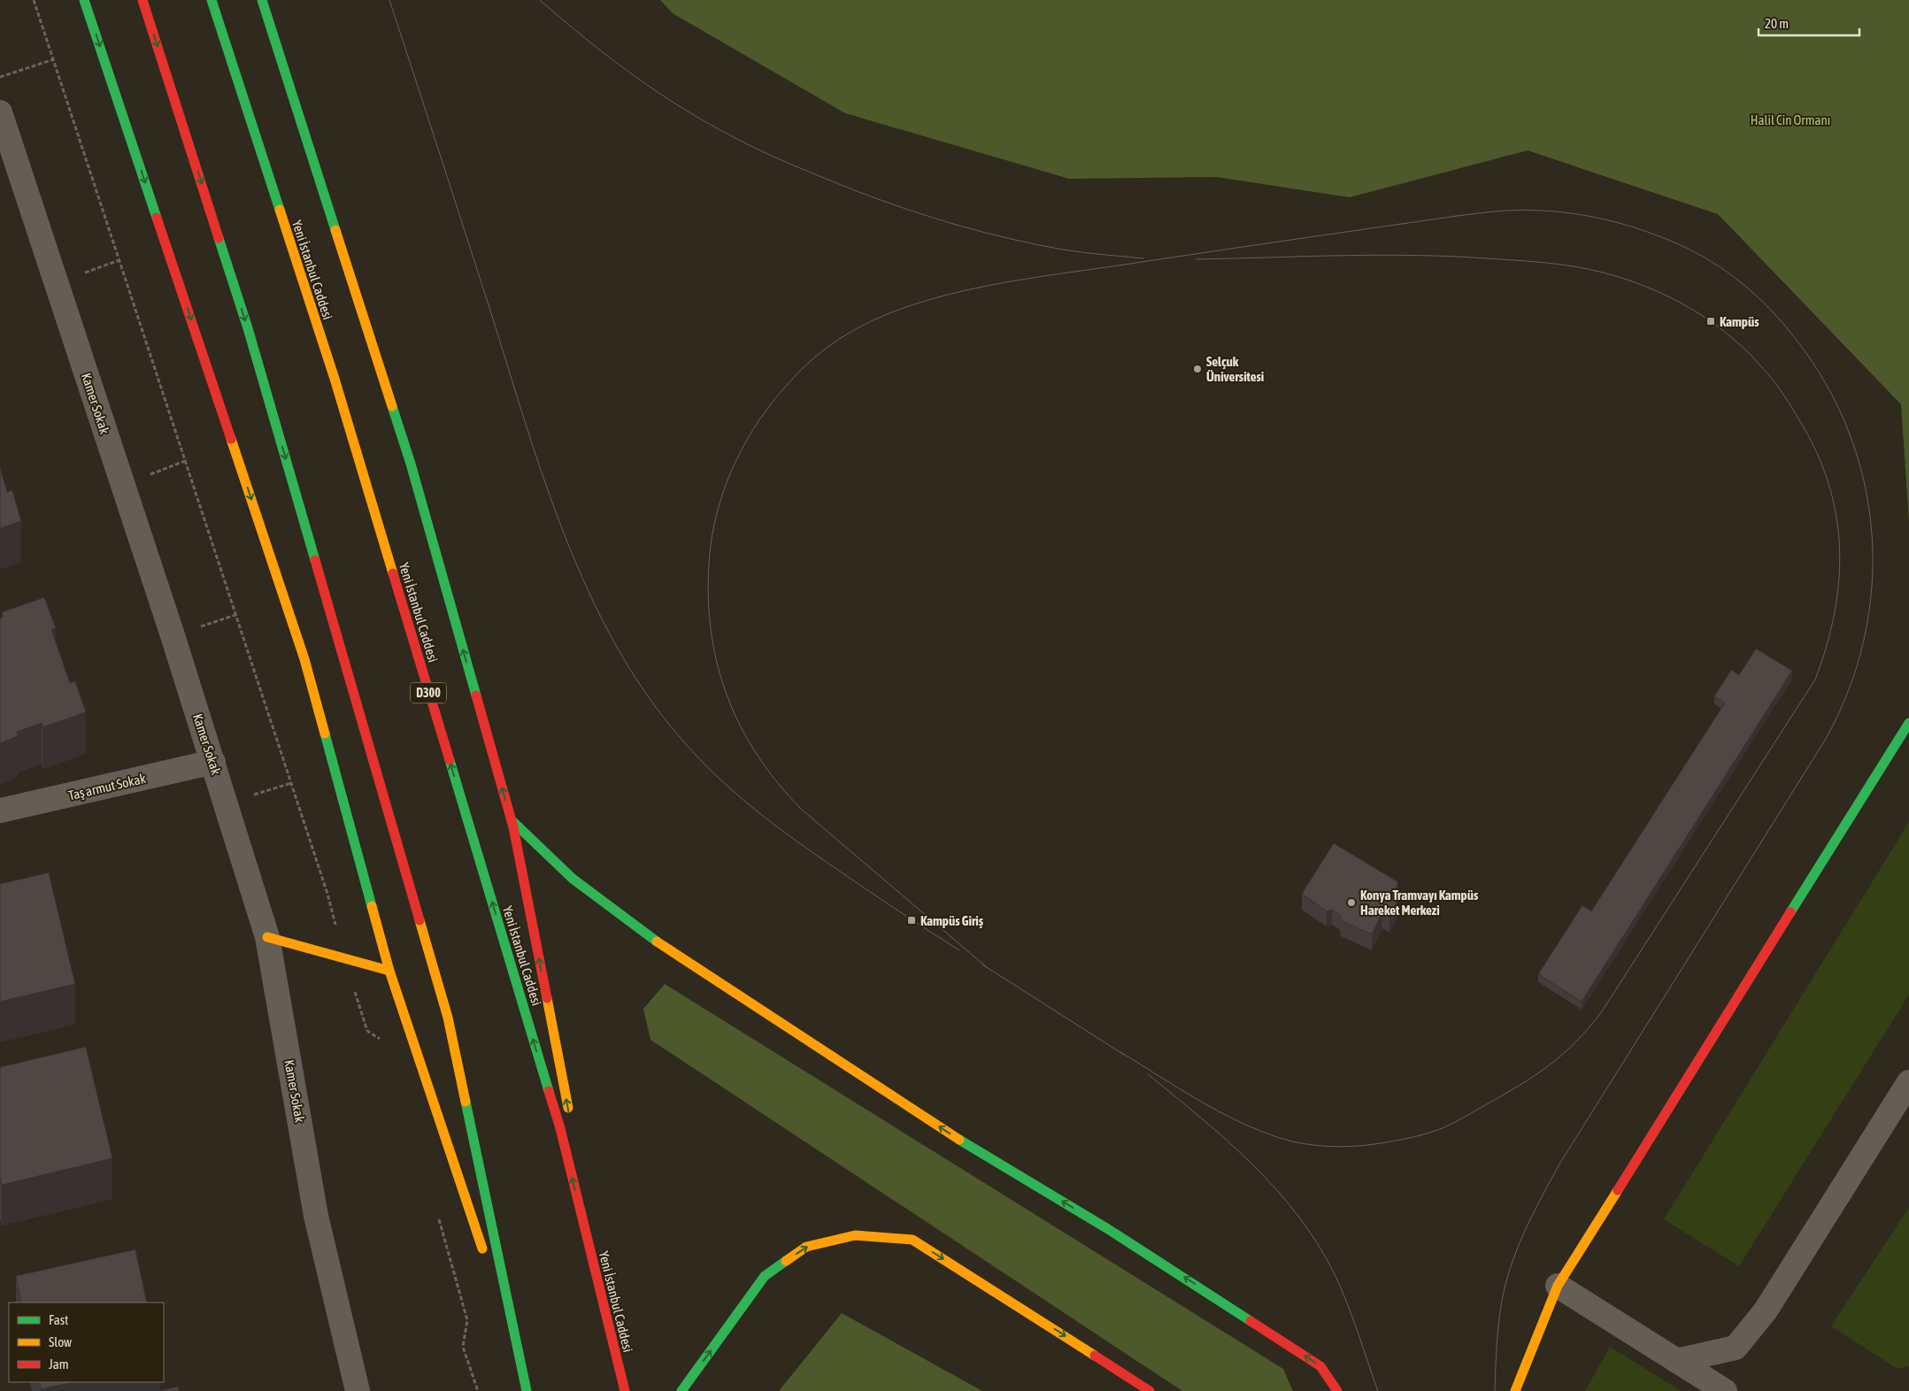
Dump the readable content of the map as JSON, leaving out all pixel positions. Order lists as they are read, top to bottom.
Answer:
{
  "streets": {
    "main road": ["Yeni İstanbul Caddesi", "D300"],
    "street": ["Kamer Sokak", "Taş armut Sokak"]
  },
  "crossings": [
    ["Kamer Sokak", "Taş armut Sokak"]
  ],
  "parks": ["Halil Cin Ormanı"],
  "places": {
    "transit": ["Kampüs", "Kampüs Giriş"],
    "other": ["Selçuk Üniversitesi", "Konya Tramvayı Kampüs Hareket Merkezi"]
  },
  "legend": ["Fast", "Slow", "Jam"],
  "scale_bar": "20 m"
}
